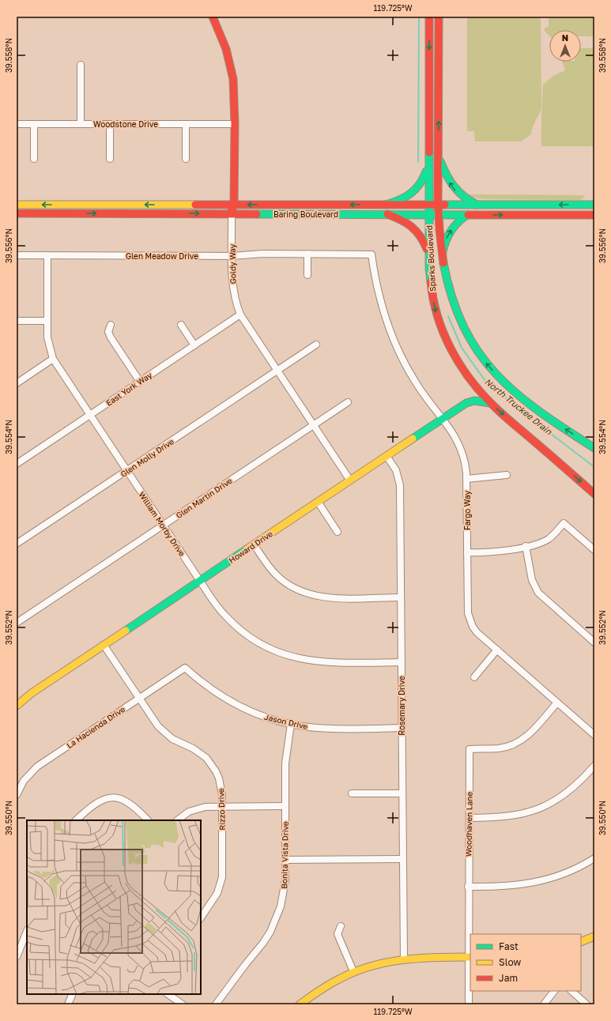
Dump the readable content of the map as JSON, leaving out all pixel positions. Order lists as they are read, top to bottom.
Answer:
{
  "streets": {
    "main road": [
      "Baring Boulevard",
      "Sparks Boulevard",
      "Goldy Way",
      "Howard Drive"
    ],
    "street": [
      "Woodstone Drive",
      "Glen Meadow Drive",
      "East York Way",
      "Glen Molly Drive",
      "Glen Martin Drive",
      "Fargo Way",
      "William Morby Drive",
      "Rosemary Drive",
      "Jason Drive",
      "La Hacienda Drive",
      "Rizzo Drive",
      "Woodhaven Lane",
      "Bonita Vista Drive"
    ]
  },
  "crossings": [
    ["Woodstone Drive", "Goldy Way"],
    ["Baring Boulevard", "Sparks Boulevard"],
    ["Baring Boulevard", "Goldy Way"],
    ["Glen Meadow Drive", "Goldy Way"],
    ["Glen Meadow Drive", "Fargo Way"],
    ["Glen Meadow Drive", "William Morby Drive"],
    ["Sparks Boulevard", "Howard Drive"],
    ["Goldy Way", "East York Way"],
    ["Goldy Way", "Glen Molly Drive"],
    ["Goldy Way", "Glen Martin Drive"],
    ["Goldy Way", "Howard Drive"],
    ["East York Way", "William Morby Drive"],
    ["Glen Molly Drive", "William Morby Drive"],
    ["Glen Martin Drive", "William Morby Drive"],
    ["Fargo Way", "Howard Drive"],
    ["Fargo Way", "Woodhaven Lane"],
    ["William Morby Drive", "Howard Drive"],
    ["William Morby Drive", "Rosemary Drive"],
    ["Howard Drive", "Rosemary Drive"],
    ["Howard Drive", "Rizzo Drive"],
    ["Rosemary Drive", "Jason Drive"],
    ["Jason Drive", "La Hacienda Drive"],
    ["Jason Drive", "Bonita Vista Drive"],
    ["La Hacienda Drive", "Rizzo Drive"]
  ],
  "water": ["North Truckee Drain"],
  "legend": ["Fast", "Slow", "Jam"],
  "north": "top",
  "coordinates": [
    "119.725°W",
    "39.558°N",
    "39.556°N",
    "39.554°N",
    "39.552°N",
    "39.550°N"
  ]
}
